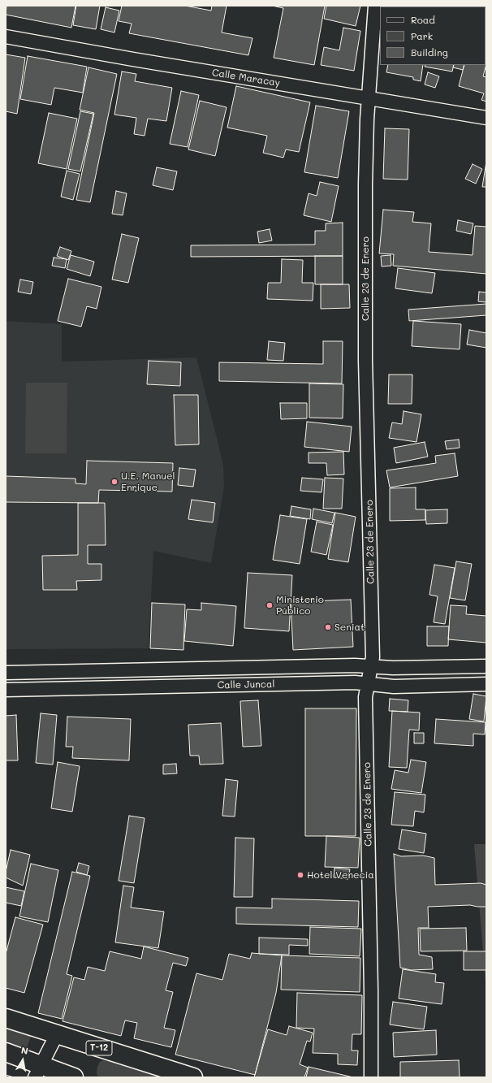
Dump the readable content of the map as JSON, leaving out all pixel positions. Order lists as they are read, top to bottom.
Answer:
{
  "streets": {
    "highway": ["T-12"],
    "street": ["Calle Maracay", "Calle 23 de Enero", "Calle Juncal"]
  },
  "crossings": [
    ["Calle Maracay", "Calle 23 de Enero"],
    ["Calle 23 de Enero", "Calle Juncal"]
  ],
  "places": [
    "U.E. Manuel Enrique",
    "Ministerio Público",
    "Seniat",
    "Hotel Venecia"
  ],
  "legend": ["Road", "Park", "Building"],
  "north": "top"
}
